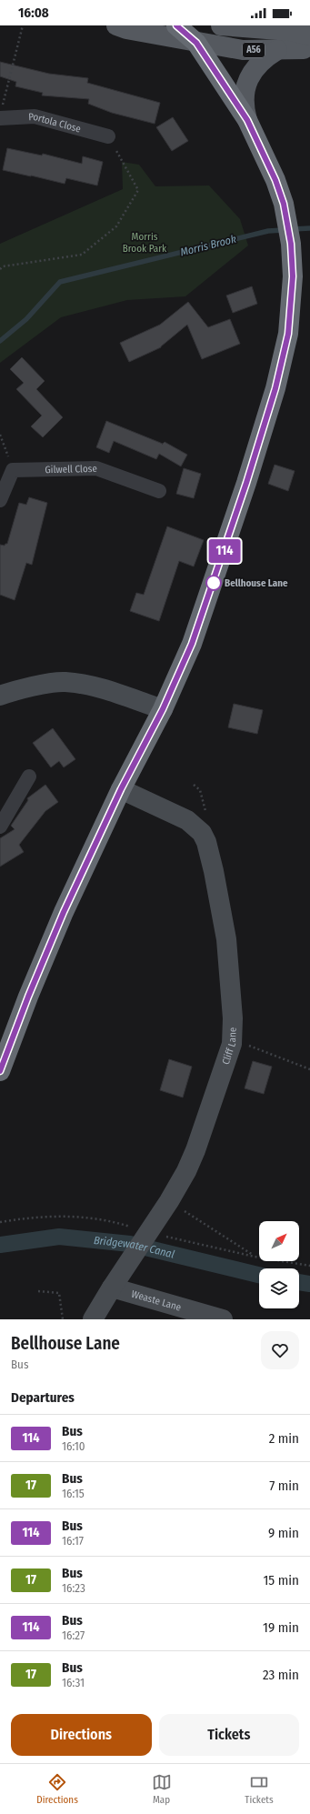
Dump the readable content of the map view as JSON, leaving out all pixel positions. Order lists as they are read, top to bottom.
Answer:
{
  "streets": {
    "main road": ["A56"],
    "street": [
      "Portola Close",
      "Gilwell Close",
      "Cliff Lane",
      "Weaste Lane"
    ]
  },
  "crossings": [
    ["Cliff Lane", "Weaste Lane"]
  ],
  "water": ["Morris Brook", "Bridgewater Canal"],
  "parks": ["Morris Brook Park"],
  "places": ["Bellhouse Lane"],
  "lines": ["bus line 114"],
  "north": "top right",
  "page": {
    "status": "16:08",
    "on_map": "114",
    "heading": [
      ["Bellhouse Lane", "Bus"],
      "Departures"
    ],
    "list": [
      {
        "mark": "114",
        "name": "Bus",
        "note": "16:10",
        "value": "2 min"
      },
      {
        "mark": "17",
        "name": "Bus",
        "note": "16:15",
        "value": "7 min"
      },
      {
        "mark": "114",
        "name": "Bus",
        "note": "16:17",
        "value": "9 min"
      },
      {
        "mark": "17",
        "name": "Bus",
        "note": "16:23",
        "value": "15 min"
      },
      {
        "mark": "114",
        "name": "Bus",
        "note": "16:27",
        "value": "19 min"
      },
      {
        "mark": "17",
        "name": "Bus",
        "note": "16:31",
        "value": "23 min"
      }
    ],
    "buttons": ["Directions", "Tickets"],
    "tabs": ["Directions", "Map", "Tickets"]
  }
}
